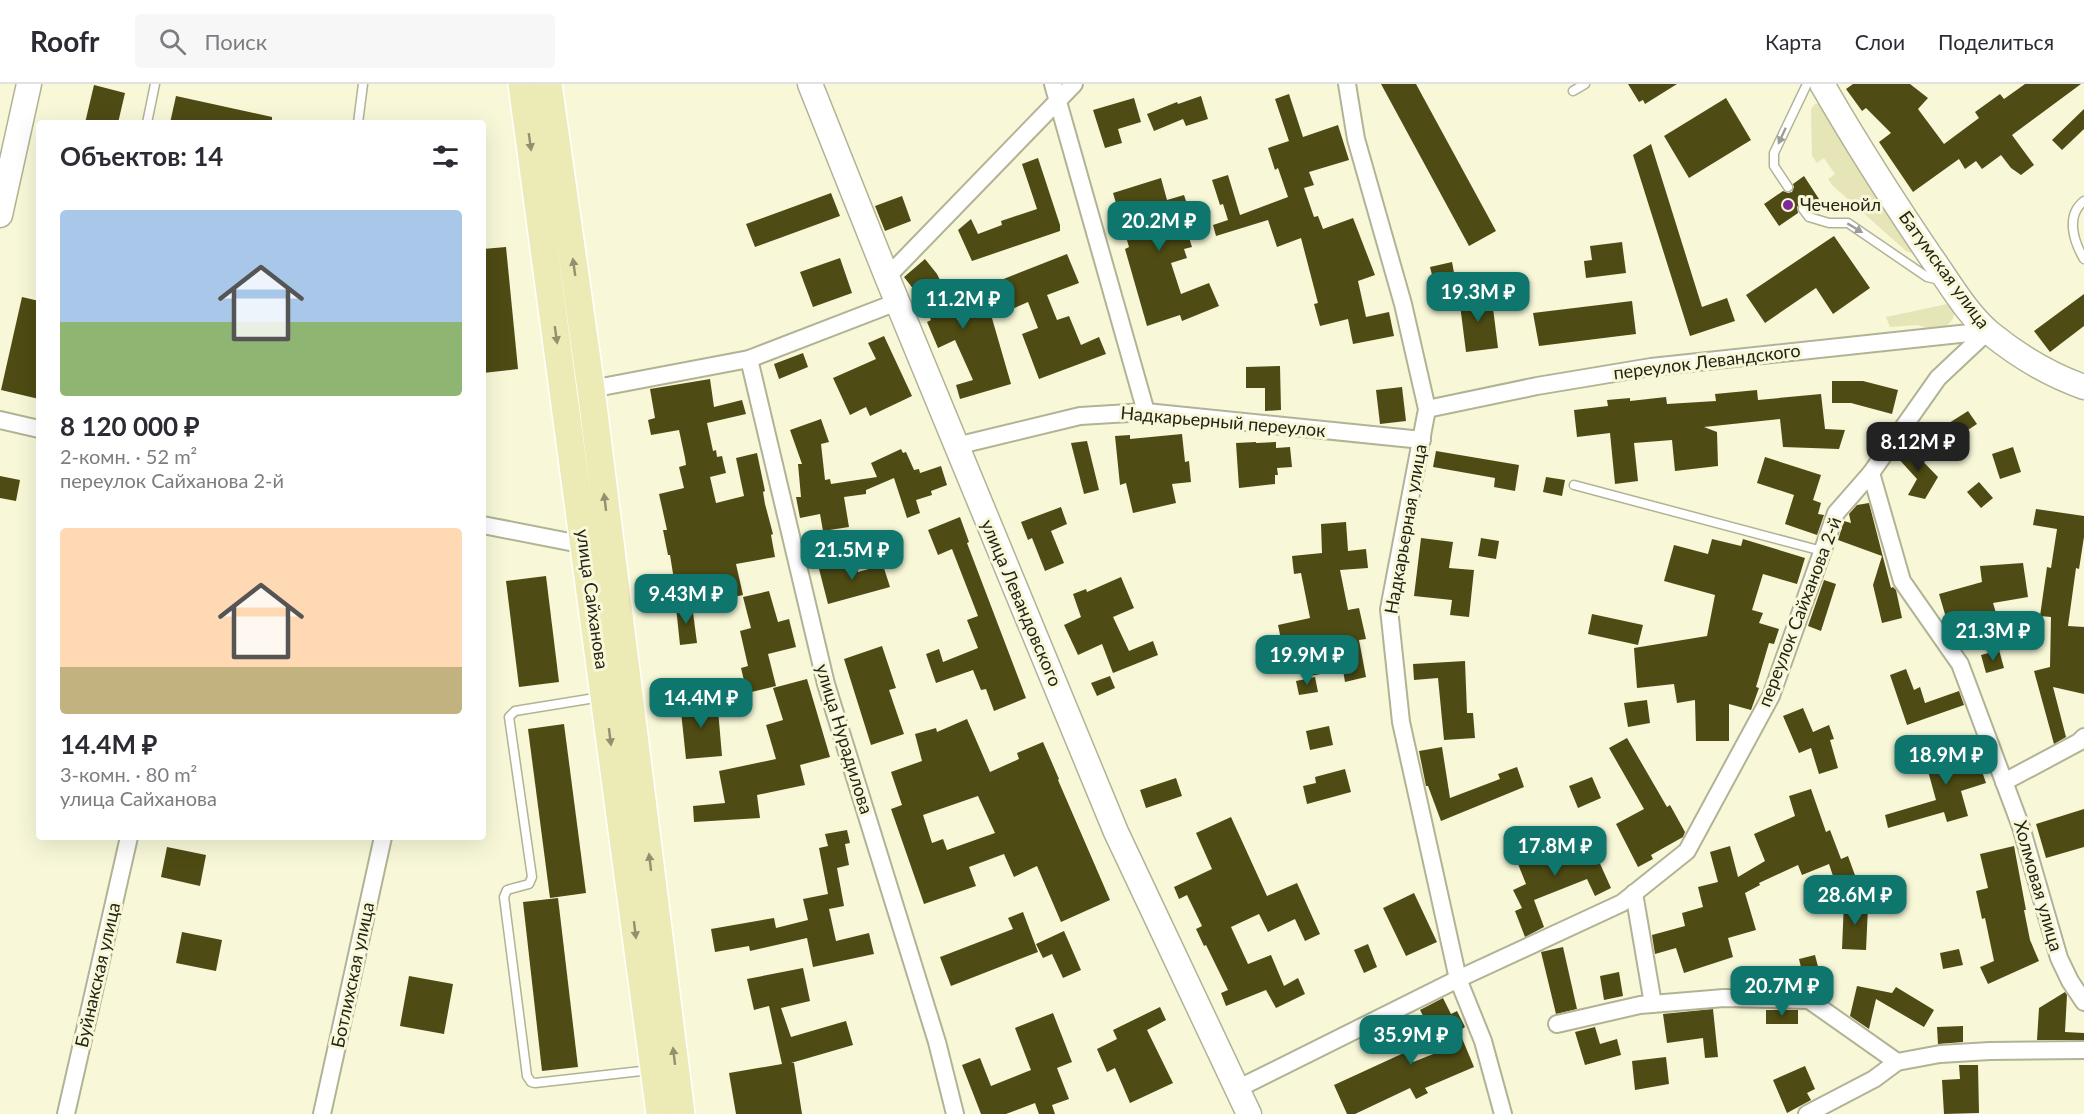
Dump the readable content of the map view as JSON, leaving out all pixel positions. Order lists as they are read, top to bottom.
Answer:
{
  "streets": {
    "main road": ["улица Сайханова"],
    "street": [
      "Батумская улица",
      "переулок Левандского",
      "Надкарьерный переулок",
      "Надкарьерная улица",
      "улица Левандовского",
      "переулок Сайханова 2-й",
      "улица Нурадилова",
      "Холмовая улица",
      "Буйнакская улица",
      "Ботлихская улица"
    ]
  },
  "crossings": [
    ["Батумская улица", "переулок Левандского"],
    ["Батумская улица", "переулок Сайханова 2-й"],
    ["переулок Левандского", "Надкарьерная улица"],
    ["переулок Левандского", "переулок Сайханова 2-й"],
    ["Надкарьерный переулок", "Надкарьерная улица"],
    ["Надкарьерный переулок", "улица Левандовского"],
    ["Надкарьерная улица", "переулок Сайханова 2-й"],
    ["улица Левандовского", "переулок Сайханова 2-й"],
    ["переулок Сайханова 2-й", "Холмовая улица"]
  ],
  "places": ["Чеченойл"],
  "page": {
    "header": "Roofr",
    "search": "Поиск",
    "nav": ["Карта", "Слои", "Поделиться"],
    "heading": "Объектов: 14",
    "list": [
      {
        "name": "8 120 000 ₽",
        "note": "2-комн. · 52 m² · переулок Сайханова 2-й"
      },
      {
        "name": "14.4M ₽",
        "note": "3-комн. · 80 m² · улица Сайханова"
      }
    ],
    "price": [
      "20.2M ₽",
      "19.3M ₽",
      "11.2M ₽",
      "8.12M ₽",
      "21.5M ₽",
      "9.43M ₽",
      "21.3M ₽",
      "19.9M ₽",
      "14.4M ₽",
      "18.9M ₽",
      "17.8M ₽",
      "28.6M ₽",
      "20.7M ₽",
      "35.9M ₽"
    ]
  }
}
